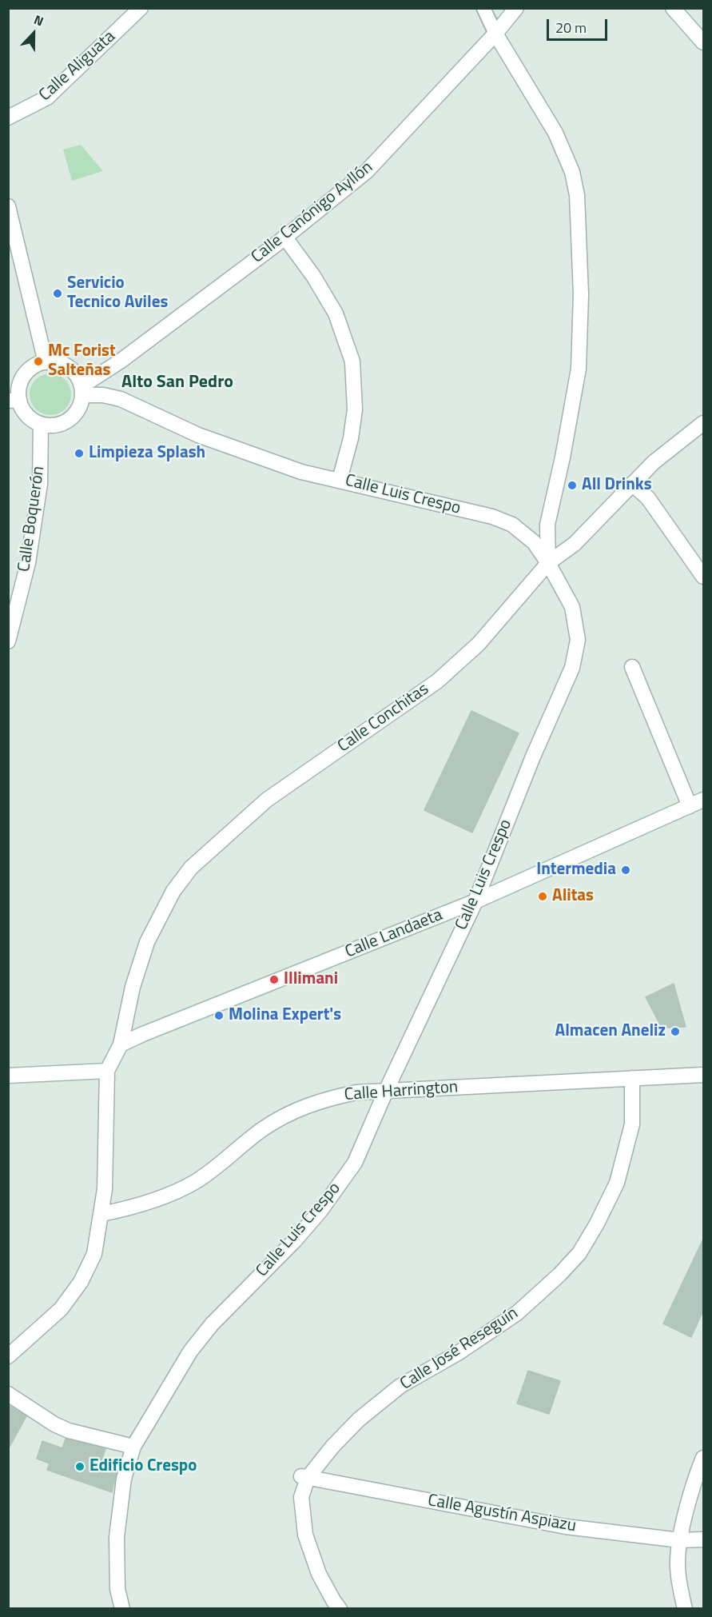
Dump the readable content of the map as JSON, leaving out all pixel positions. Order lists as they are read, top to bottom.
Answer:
{
  "streets": {
    "street": [
      "Calle Aliguata",
      "Calle Canónigo Ayllón",
      "Calle Luis Crespo",
      "Calle Boquerón",
      "Calle Conchitas",
      "Calle Landaeta",
      "Calle Harrington",
      "Calle José Reseguín",
      "Calle Agustín Aspiazu"
    ]
  },
  "crossings": [
    ["Calle Canónigo Ayllón", "Calle Luis Crespo"],
    ["Calle Canónigo Ayllón", "Calle Boquerón"],
    ["Calle Luis Crespo", "Calle Boquerón"],
    ["Calle Luis Crespo", "Calle Conchitas"],
    ["Calle Luis Crespo", "Calle Landaeta"],
    ["Calle Luis Crespo", "Calle Harrington"],
    ["Calle Conchitas", "Calle Landaeta"],
    ["Calle Harrington", "Calle José Reseguín"],
    ["Calle José Reseguín", "Calle Agustín Aspiazu"]
  ],
  "districts": ["Alto San Pedro"],
  "places": [
    "Servicio Tecnico Aviles",
    "Mc Forist Salteñas",
    "Limpieza Splash",
    "All Drinks",
    "Intermedia",
    "Alitas",
    "Illimani",
    "Molina Expert's",
    "Almacen Aneliz",
    "Edificio Crespo"
  ],
  "scale_bar": "20 m",
  "north": "top"
}
